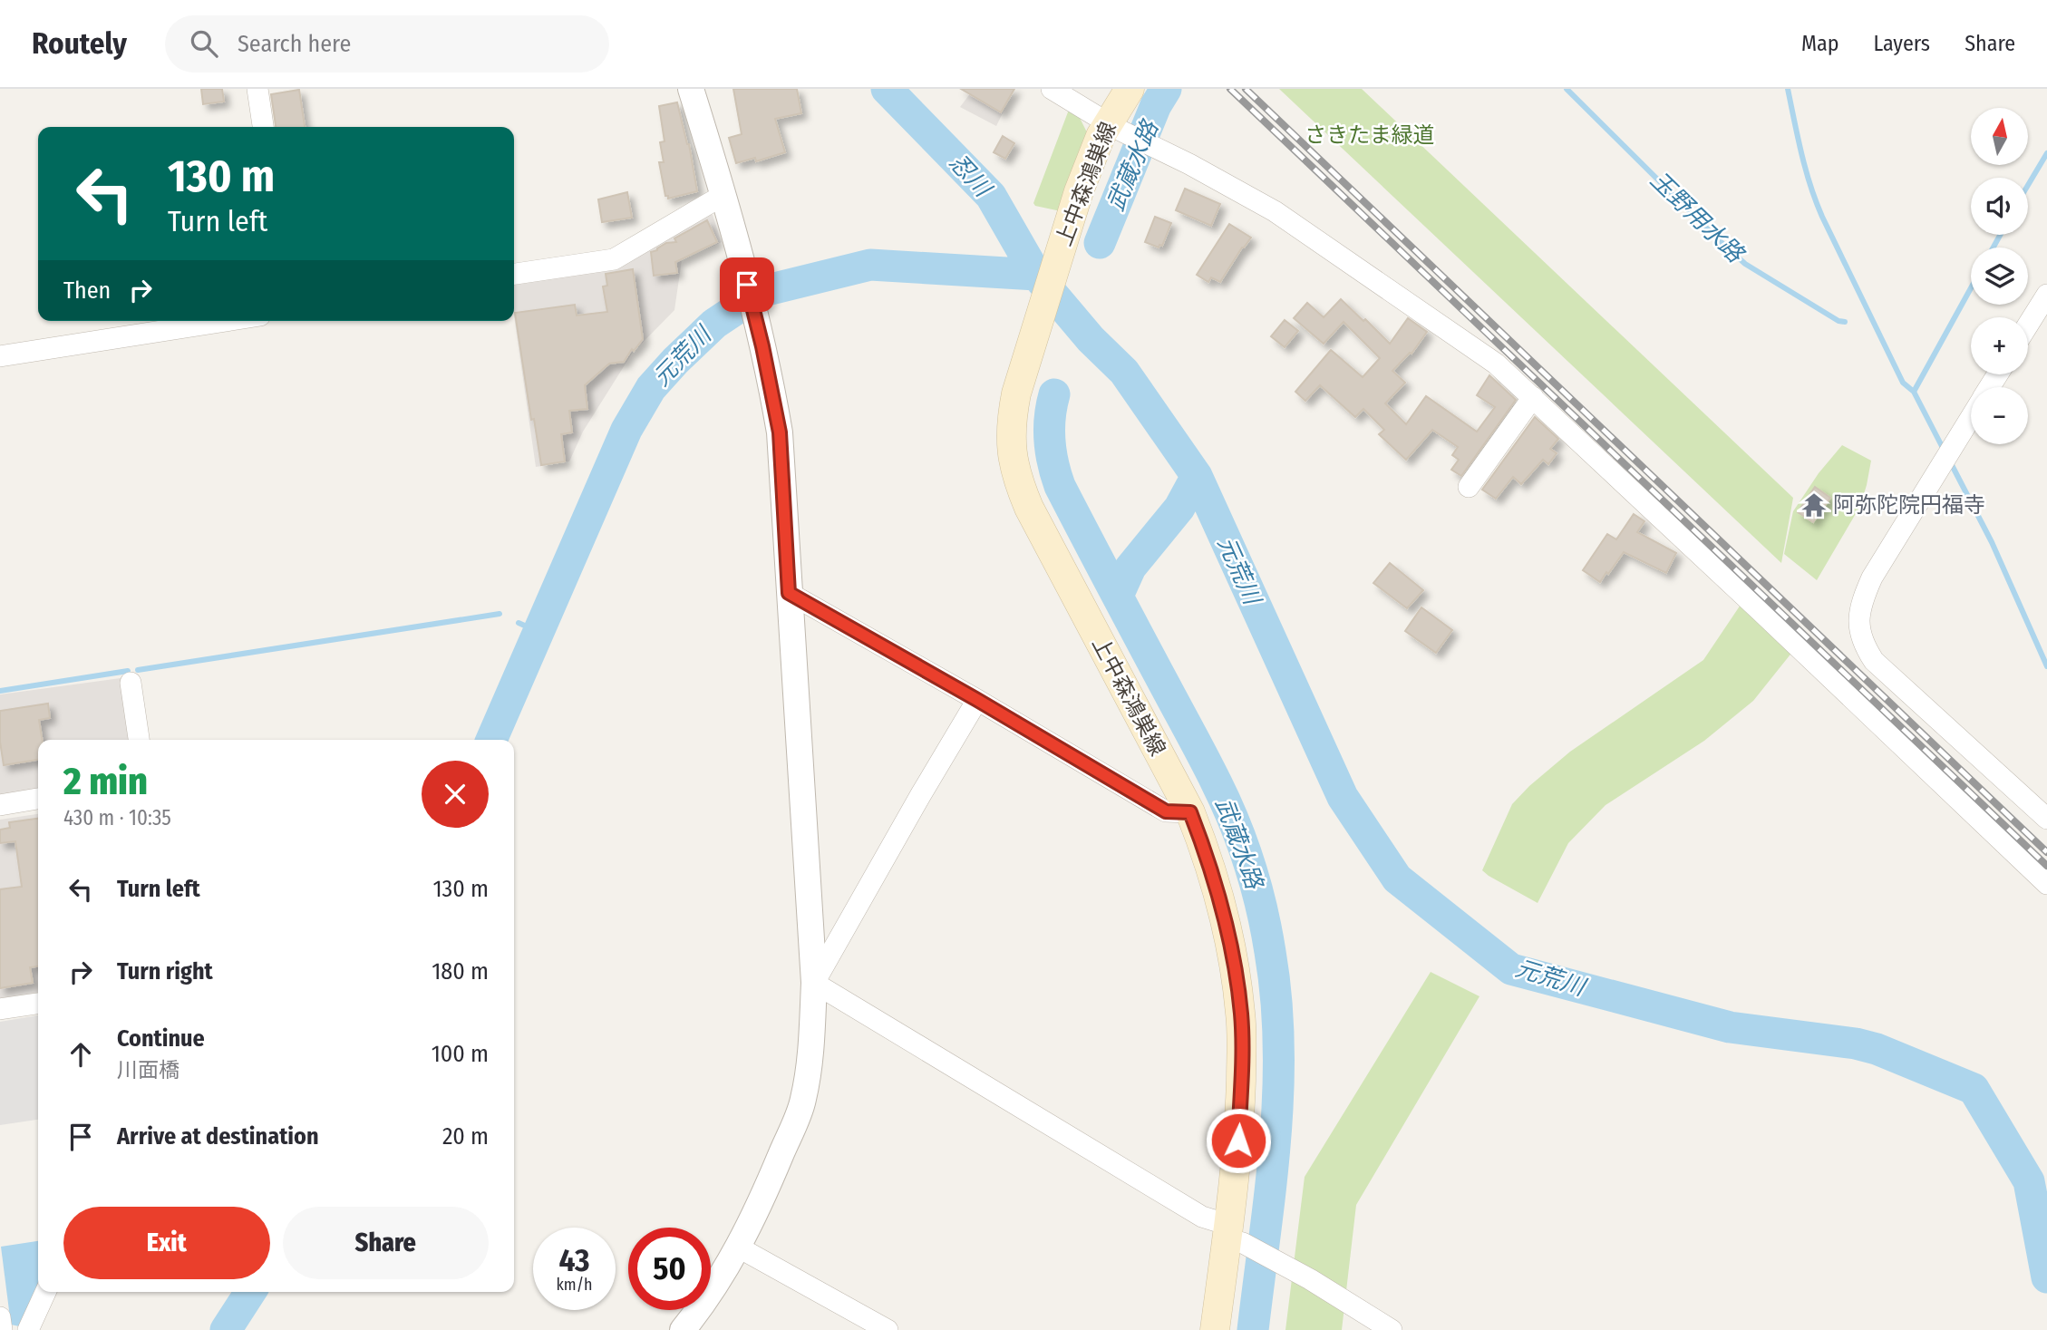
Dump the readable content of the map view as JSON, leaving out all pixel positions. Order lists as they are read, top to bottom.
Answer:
{
  "streets": {
    "main road": ["上中森鴻巣線"]
  },
  "water": [
    "武蔵水路",
    "忍川",
    "玉野用水路",
    "元荒川"
  ],
  "parks": ["さきたま緑道"],
  "places": {
    "temple": ["阿弥陀院円福寺"]
  },
  "north": "top",
  "page": {
    "header": "Routely",
    "search": "Search here",
    "nav": ["Map", "Layers", "Share"],
    "map_buttons": ["+", "−"],
    "turn": ["130 m", "Turn left"],
    "then": "Then",
    "heading": ["2 min", "430 m · 10:35"],
    "list": [
      {
        "name": "Turn left",
        "value": "130 m"
      },
      {
        "name": "Turn right",
        "value": "180 m"
      },
      {
        "name": "Continue",
        "note": "川面橋",
        "value": "100 m"
      },
      {
        "name": "Arrive at destination",
        "value": "20 m"
      }
    ],
    "buttons": ["Exit", "Share"],
    "speed": "43 km/h",
    "limit": "50"
  }
}
